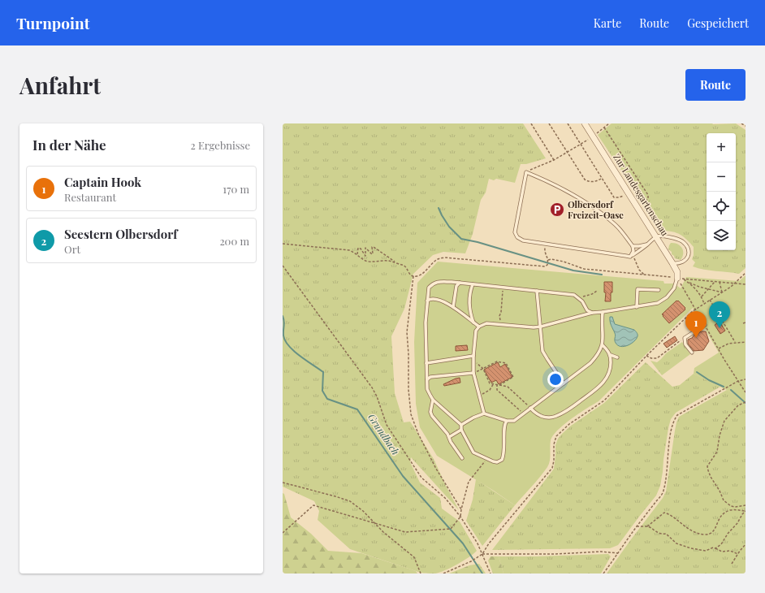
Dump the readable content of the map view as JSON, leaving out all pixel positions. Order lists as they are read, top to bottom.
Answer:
{
  "streets": {
    "street": ["Zur Landesgartenschau"]
  },
  "water": ["Grundbach"],
  "places": {
    "parking": ["Olbersdorf Freizeit-Oase"]
  },
  "page": {
    "header": "Turnpoint",
    "nav": ["Karte", "Route", "Gespeichert"],
    "buttons": "Route",
    "title": "Anfahrt",
    "heading": ["In der Nähe", "2 Ergebnisse"],
    "map_buttons": ["+", "−"],
    "list": [
      {
        "mark": "1",
        "name": "Captain Hook",
        "note": "Restaurant",
        "value": "170 m"
      },
      {
        "mark": "2",
        "name": "Seestern Olbersdorf",
        "note": "Ort",
        "value": "200 m"
      }
    ],
    "pins": ["2", "1"]
  }
}
